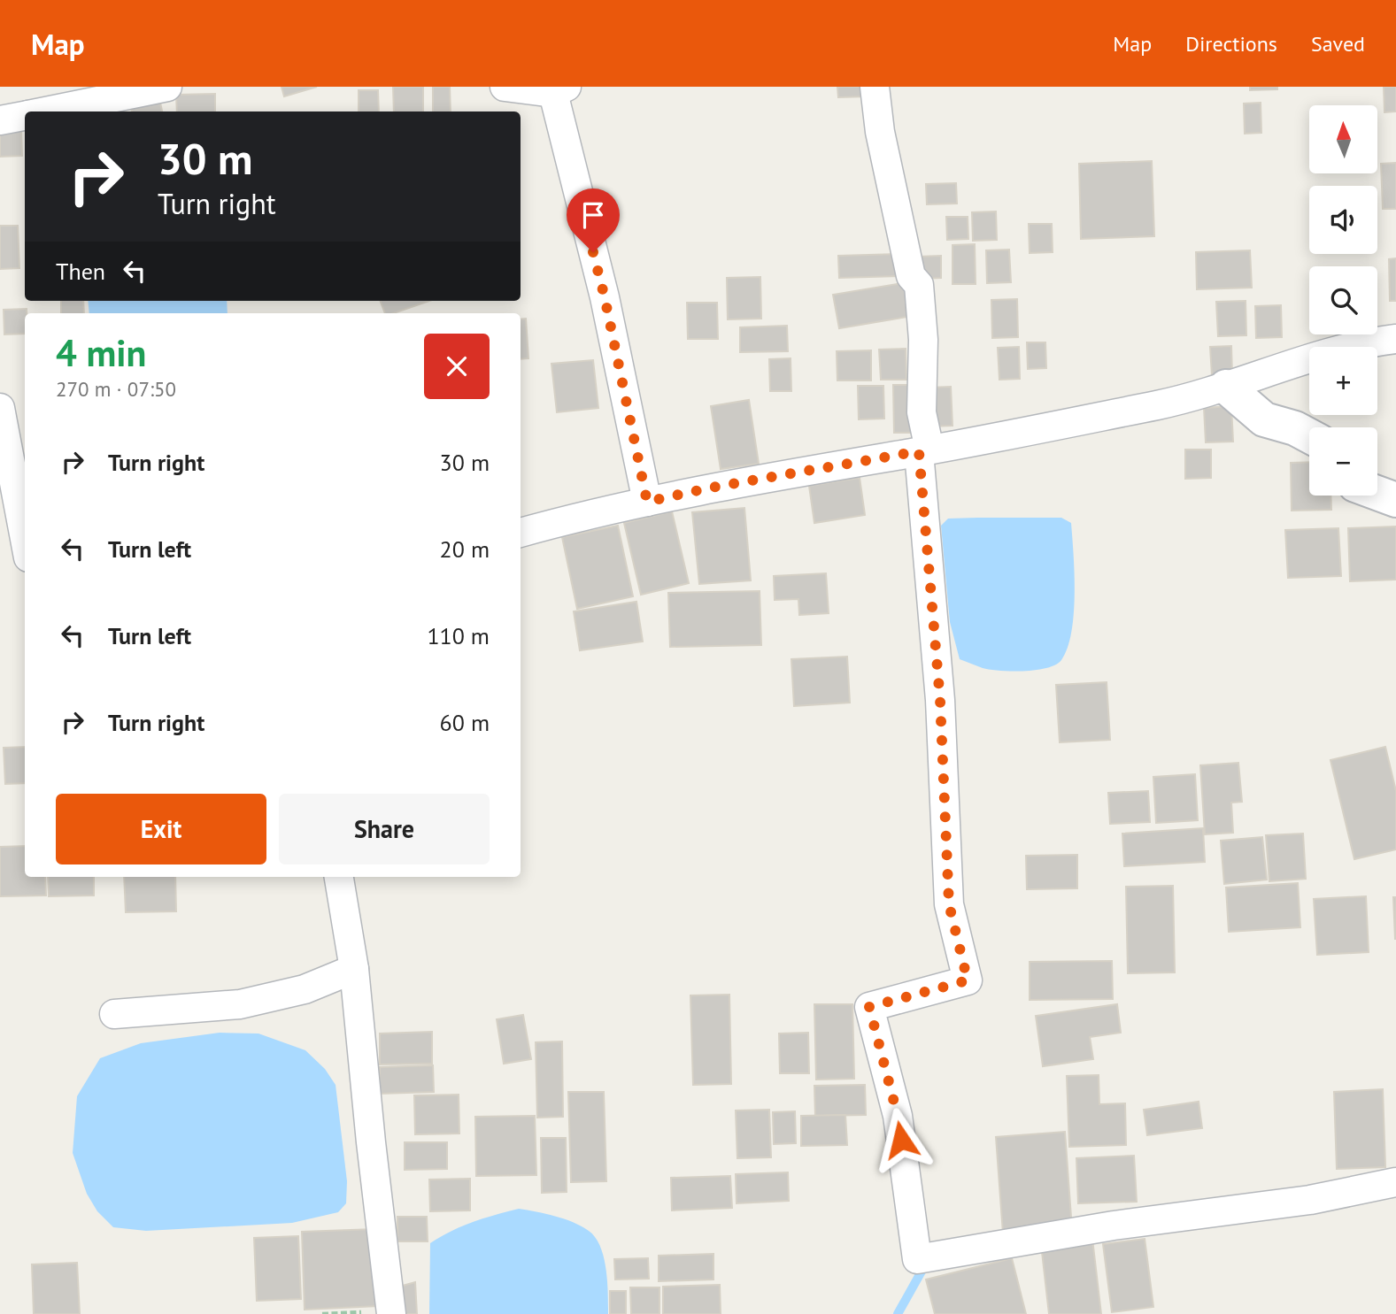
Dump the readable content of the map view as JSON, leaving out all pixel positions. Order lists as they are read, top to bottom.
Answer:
{
  "north": "top",
  "page": {
    "header": "Map",
    "nav": ["Map", "Directions", "Saved"],
    "map_buttons": ["+", "−"],
    "turn": ["30 m", "Turn right"],
    "then": "Then",
    "heading": ["4 min", "270 m · 07:50"],
    "list": [
      {
        "name": "Turn right",
        "value": "30 m"
      },
      {
        "name": "Turn left",
        "value": "20 m"
      },
      {
        "name": "Turn left",
        "value": "110 m"
      },
      {
        "name": "Turn right",
        "value": "60 m"
      }
    ],
    "buttons": ["Exit", "Share"]
  }
}
